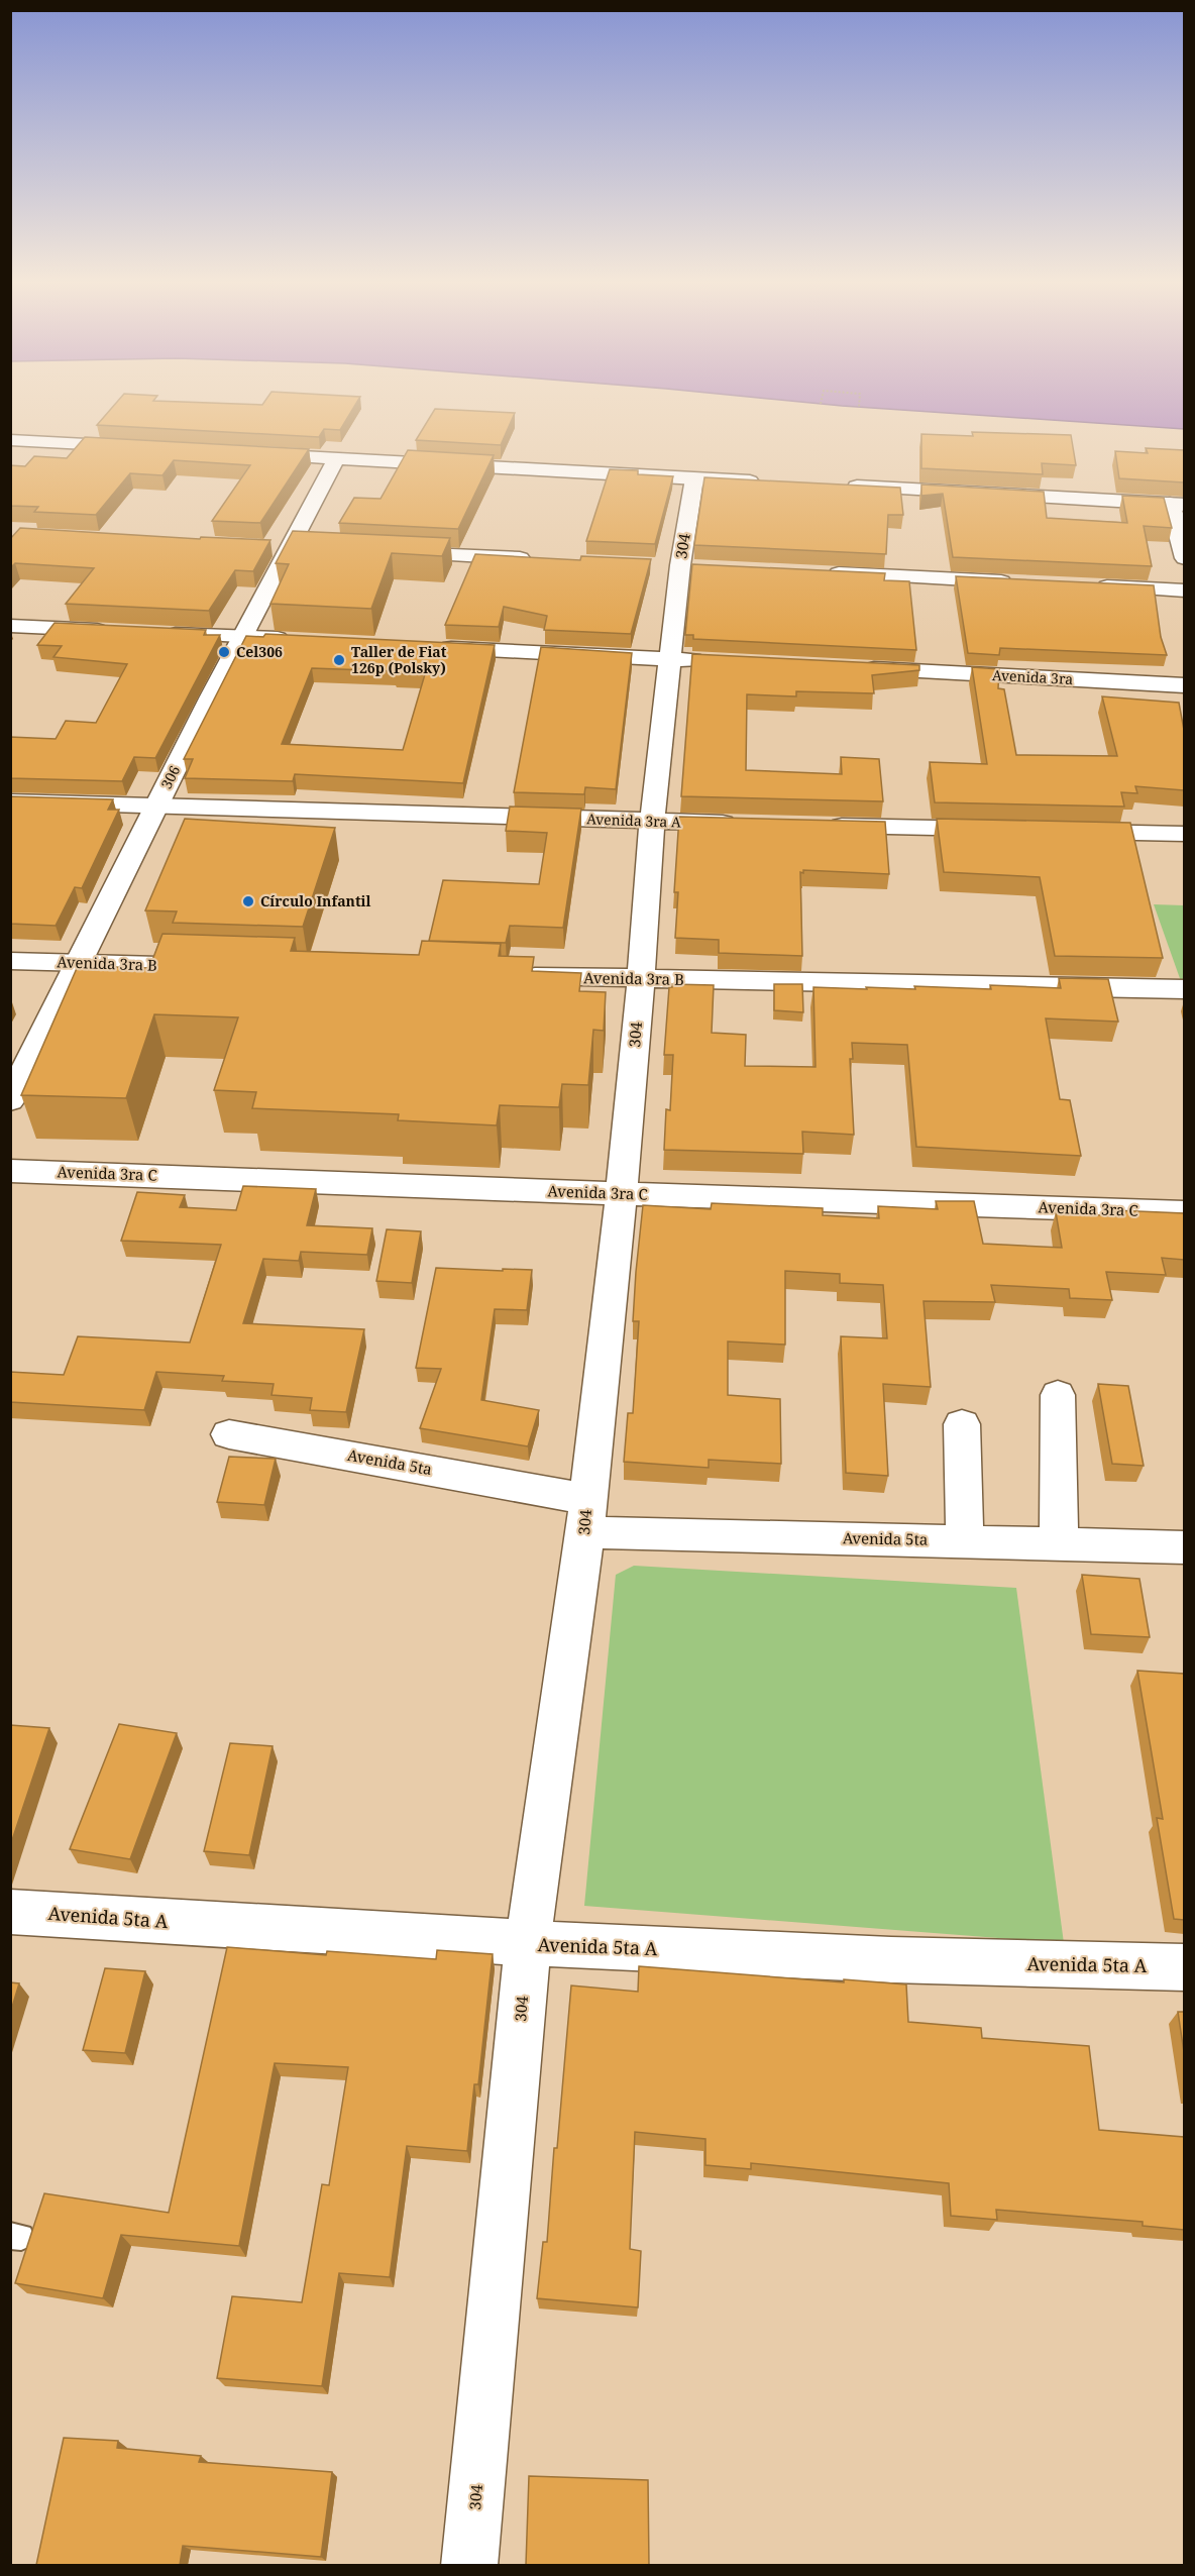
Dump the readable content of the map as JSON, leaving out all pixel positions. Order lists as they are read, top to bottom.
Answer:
{
  "streets": {
    "street": [
      "304",
      "Avenida 3ra",
      "306",
      "Avenida 3ra A",
      "Avenida 3ra B",
      "Avenida 3ra C",
      "Avenida 5ta",
      "Avenida 5ta A"
    ]
  },
  "crossings": [
    ["304", "Avenida 3ra A"],
    ["304", "Avenida 3ra B"],
    ["304", "Avenida 3ra C"],
    ["304", "Avenida 5ta"],
    ["304", "Avenida 5ta A"],
    ["306", "Avenida 3ra A"],
    ["306", "Avenida 3ra B"]
  ],
  "places": ["Cel306", "Taller de Fiat 126p (Polsky)", "Círculo Infantil"]
}
